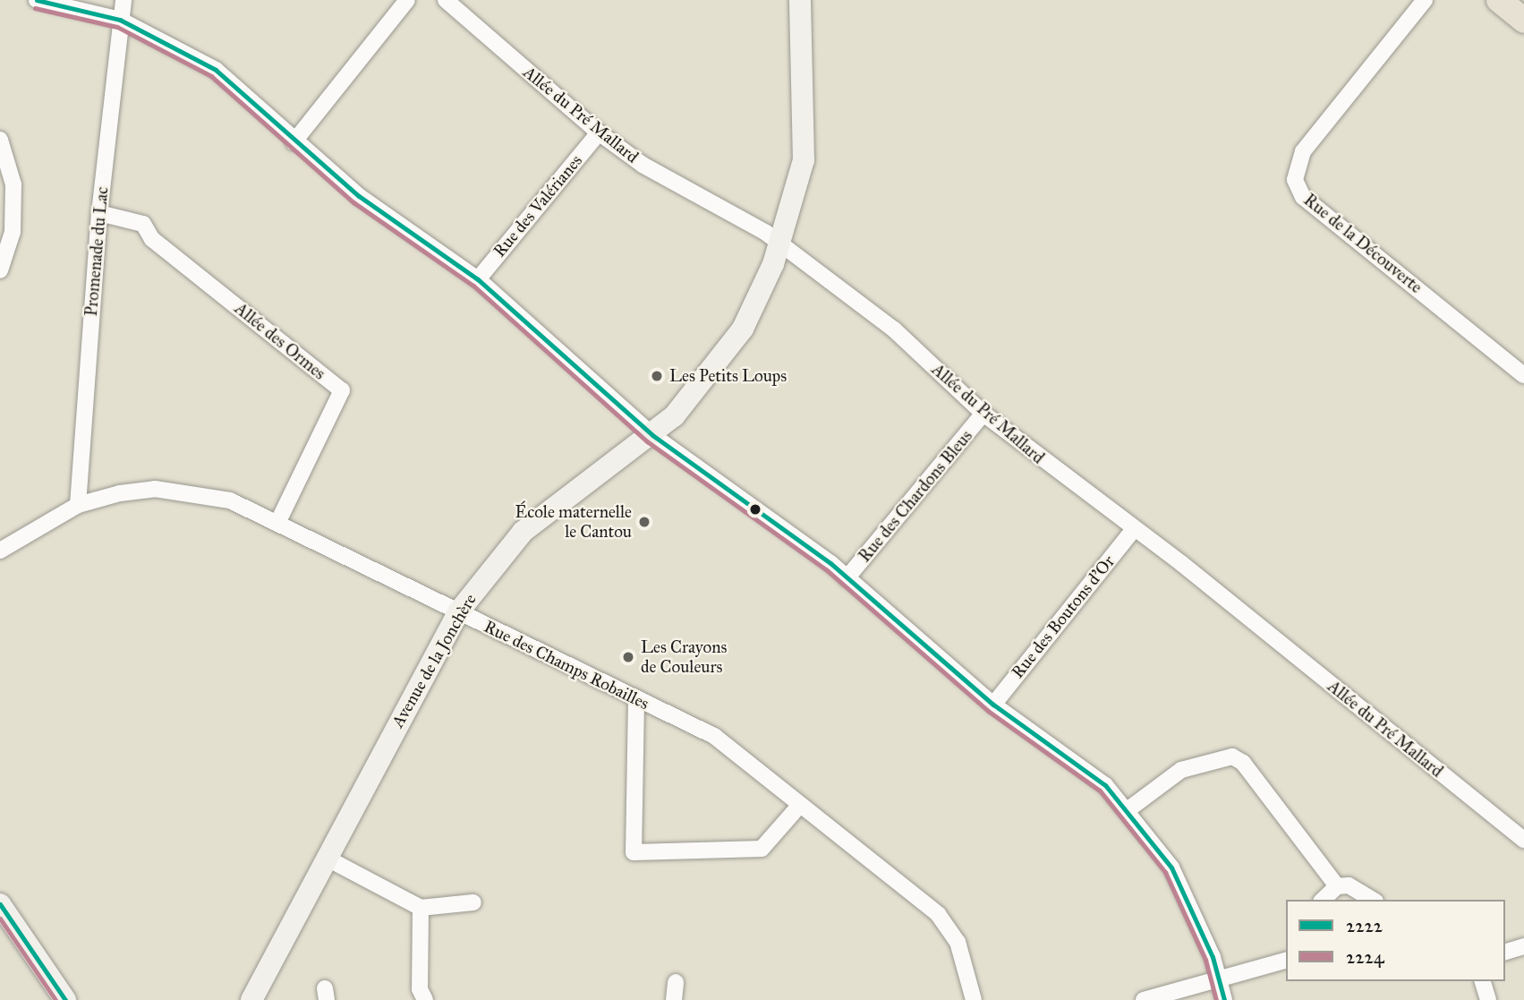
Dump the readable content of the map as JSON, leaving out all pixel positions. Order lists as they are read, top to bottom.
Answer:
{
  "streets": {
    "main road": ["Avenue de la Jonchère"],
    "street": [
      "Allée du Pré Mallard",
      "Rue des Valérianes",
      "Rue de la Découverte",
      "Promenade du Lac",
      "Allée des Ormes",
      "Rue des Chardons Bleus",
      "Rue des Boutons d'Or",
      "Rue des Champs Robailles"
    ]
  },
  "crossings": [
    ["Allée du Pré Mallard", "Rue des Valérianes"],
    ["Allée du Pré Mallard", "Rue des Chardons Bleus"],
    ["Allée du Pré Mallard", "Rue des Boutons d'Or"],
    ["Allée du Pré Mallard", "Avenue de la Jonchère"],
    ["Promenade du Lac", "Allée des Ormes"],
    ["Promenade du Lac", "Rue des Champs Robailles"],
    ["Allée des Ormes", "Rue des Champs Robailles"],
    ["Avenue de la Jonchère", "Rue des Champs Robailles"]
  ],
  "places": ["Les Petits Loups", "École maternelle le Cantou", "Les Crayons de Couleurs"],
  "lines": ["transit line 2222", "transit line 2224"],
  "legend": ["2222", "2224"]
}
